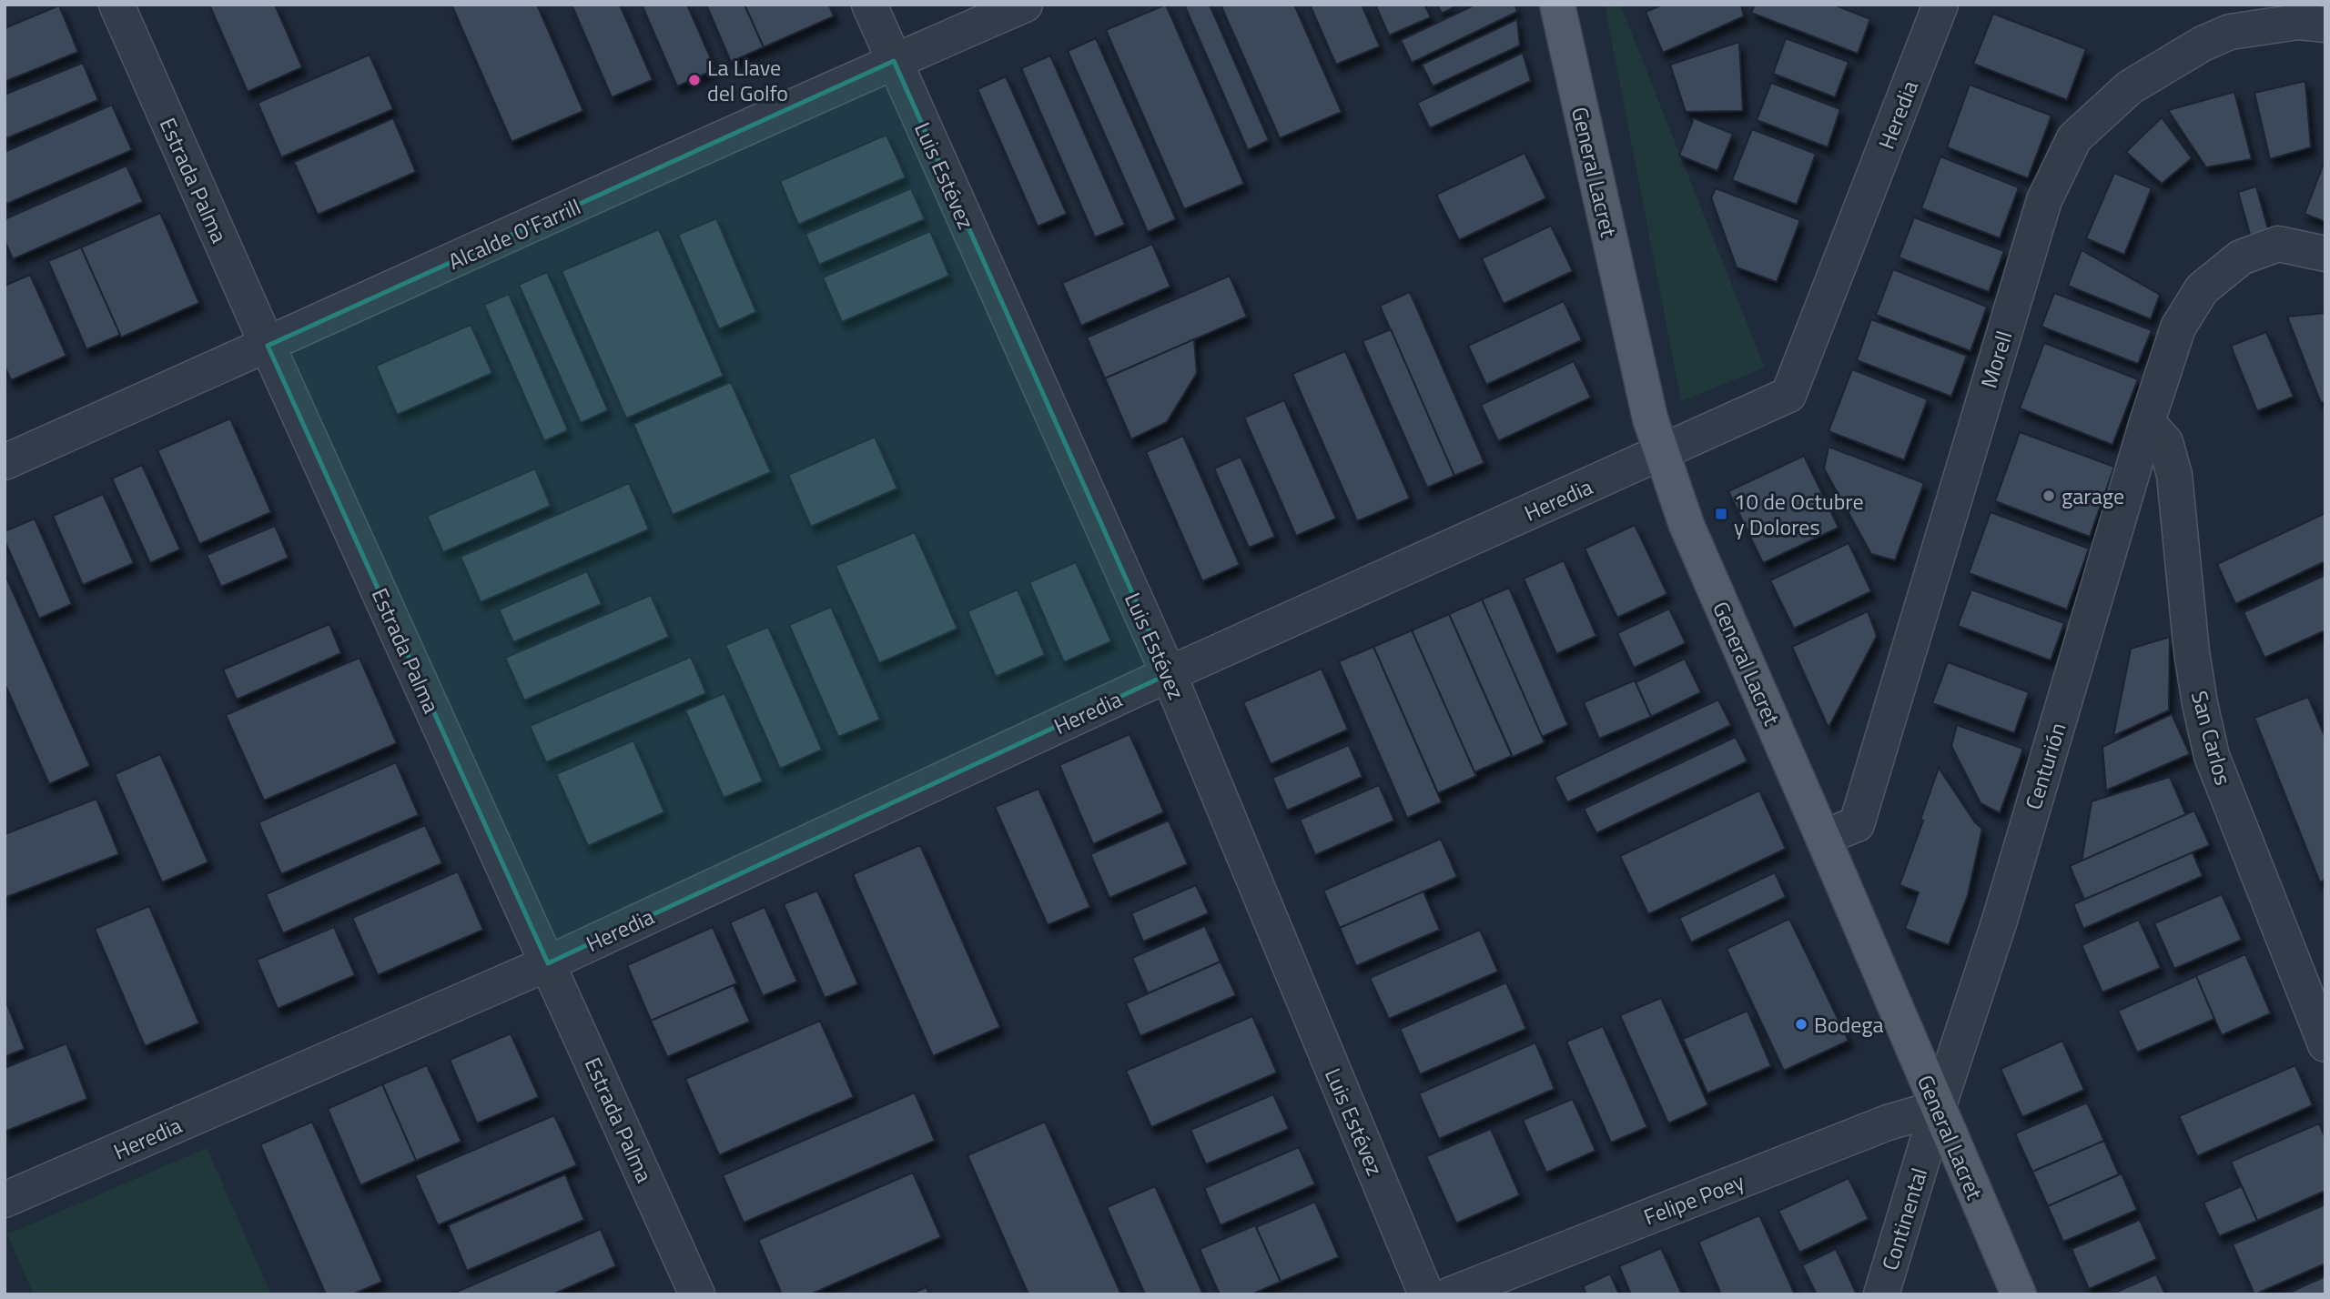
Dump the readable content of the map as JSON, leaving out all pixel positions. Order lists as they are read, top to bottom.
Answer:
{
  "streets": {
    "main road": ["General Lacret"],
    "street": [
      "Heredia",
      "Luis Estévez",
      "Estrada Palma",
      "Alcalde O'Farrill",
      "Morell",
      "San Carlos",
      "Centurión",
      "Felipe Poey",
      "Continental"
    ]
  },
  "crossings": [
    ["Heredia", "General Lacret"],
    ["Heredia", "Luis Estévez"],
    ["Heredia", "Estrada Palma"],
    ["General Lacret", "Morell"],
    ["General Lacret", "Centurión"],
    ["General Lacret", "Felipe Poey"],
    ["General Lacret", "Continental"],
    ["Luis Estévez", "Alcalde O'Farrill"],
    ["Estrada Palma", "Alcalde O'Farrill"],
    ["San Carlos", "Centurión"],
    ["Centurión", "Felipe Poey"],
    ["Centurión", "Continental"],
    ["Felipe Poey", "Continental"]
  ],
  "places": {
    "other": ["La Llave del Golfo", "garage", "Bodega"],
    "transit": ["10 de Octubre y Dolores"]
  }
}
